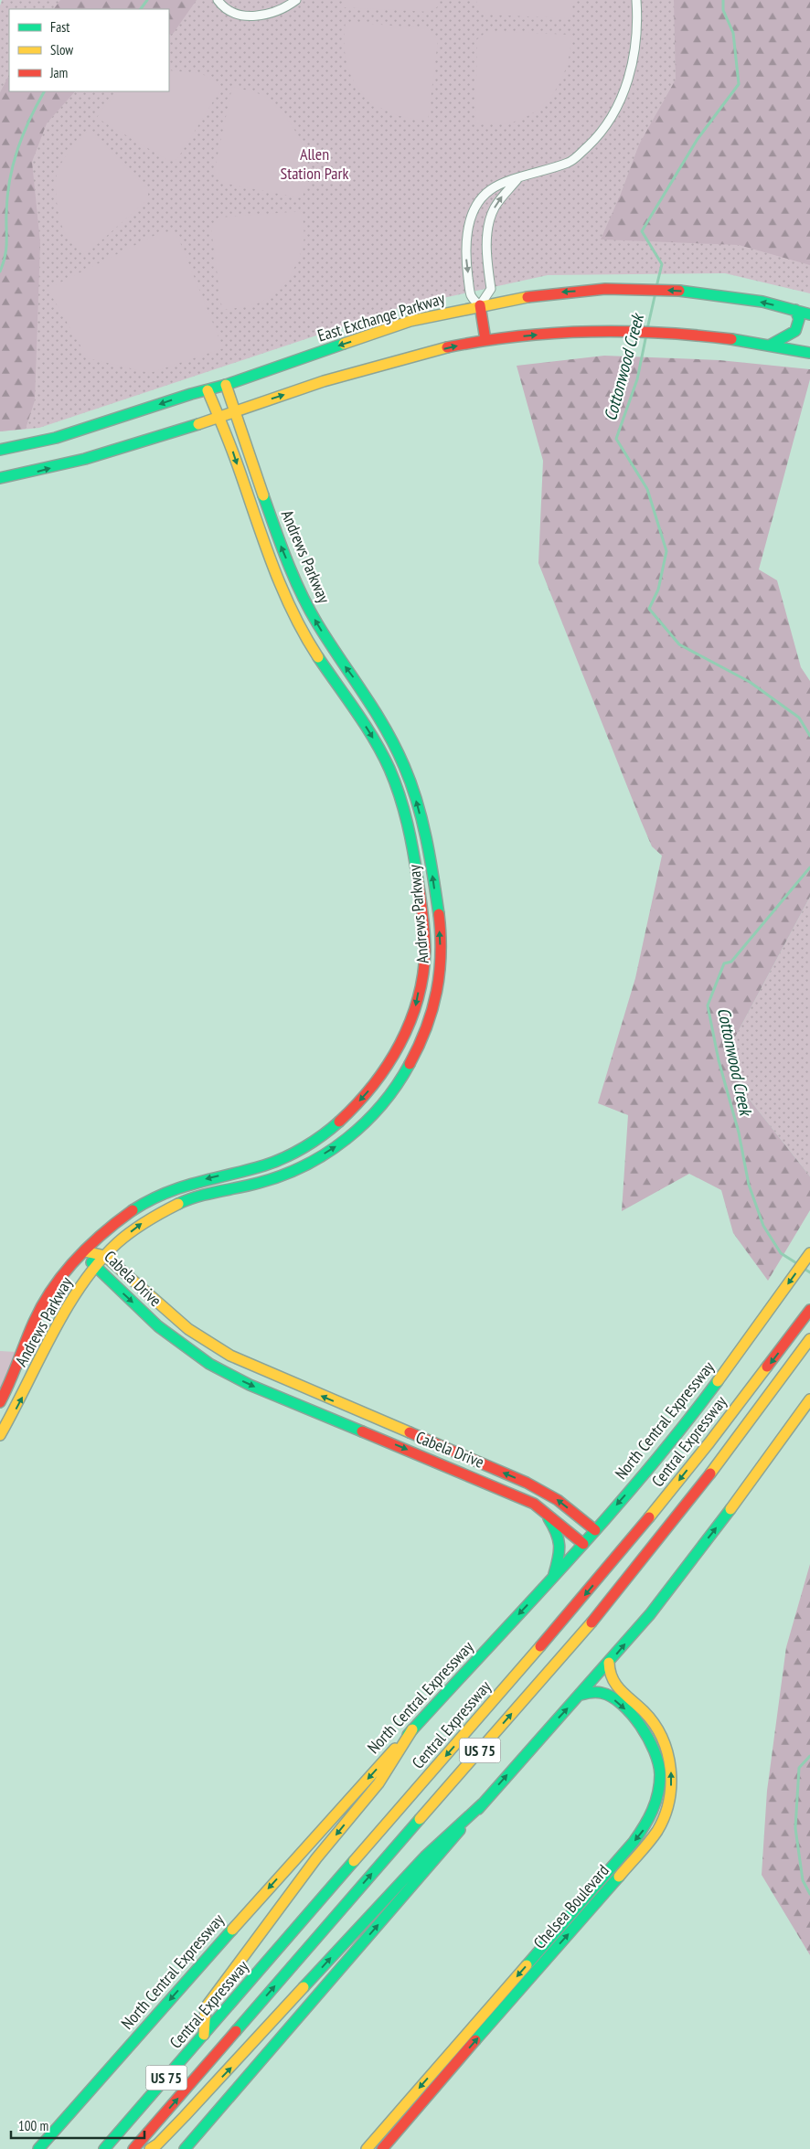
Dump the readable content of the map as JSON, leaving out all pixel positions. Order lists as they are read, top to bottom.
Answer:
{
  "streets": {
    "main road": [
      "East Exchange Parkway",
      "Andrews Parkway",
      "Cabela Drive",
      "North Central Expressway",
      "Central Expressway",
      "US 75",
      "Chelsea Boulevard"
    ]
  },
  "crossings": [
    ["East Exchange Parkway", "Andrews Parkway"],
    ["Andrews Parkway", "Cabela Drive"],
    ["Cabela Drive", "North Central Expressway"]
  ],
  "water": ["Cottonwood Creek"],
  "parks": ["Allen Station Park"],
  "legend": ["Fast", "Slow", "Jam"],
  "scale_bar": "100 m"
}
